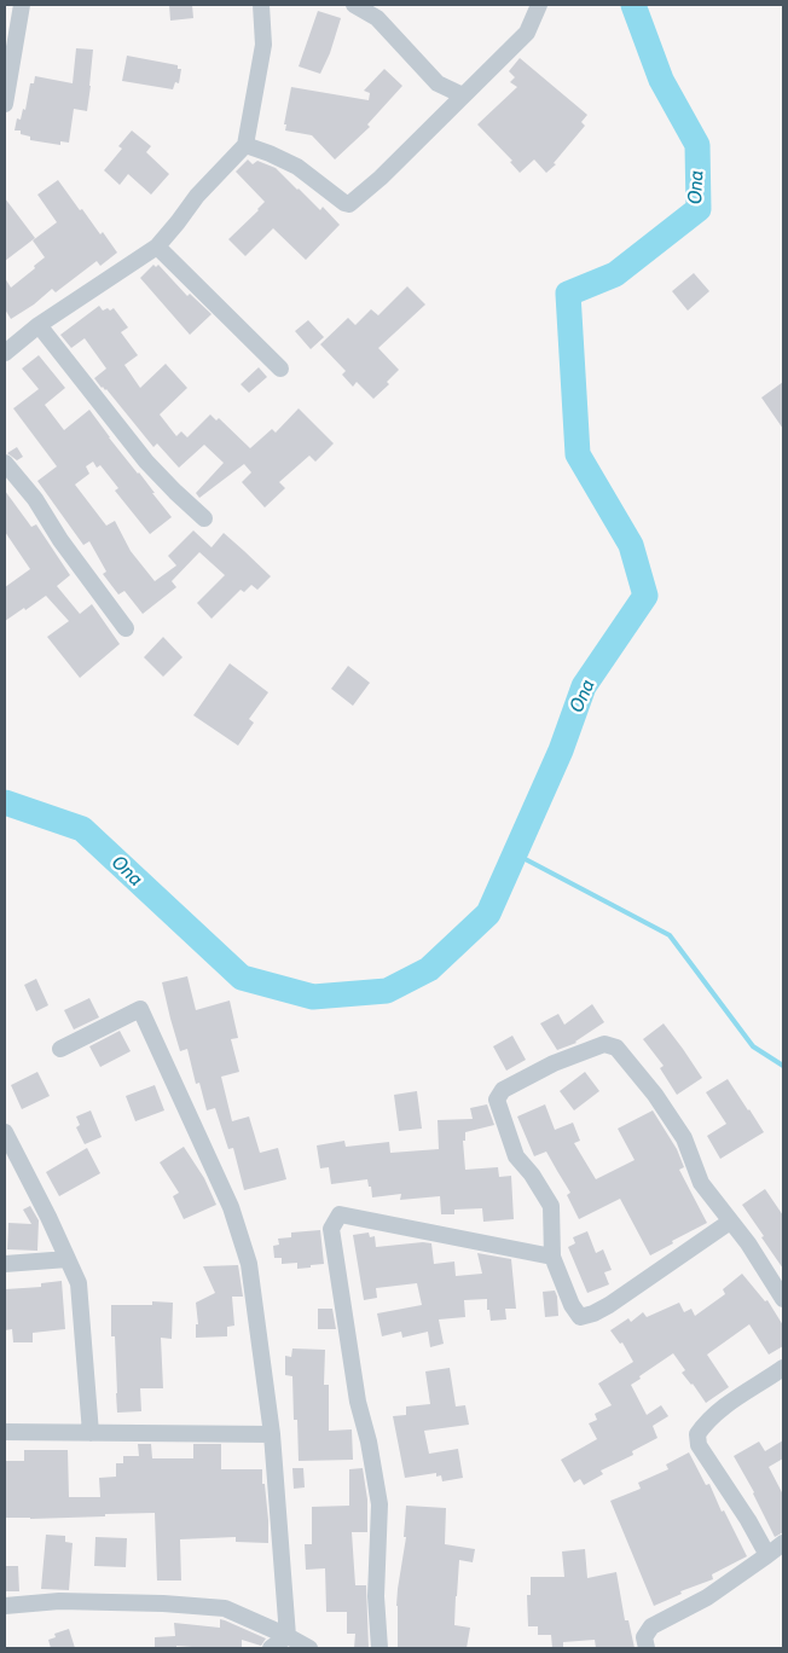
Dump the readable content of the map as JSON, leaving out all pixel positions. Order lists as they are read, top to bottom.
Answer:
{
  "water": ["Ona"]
}
